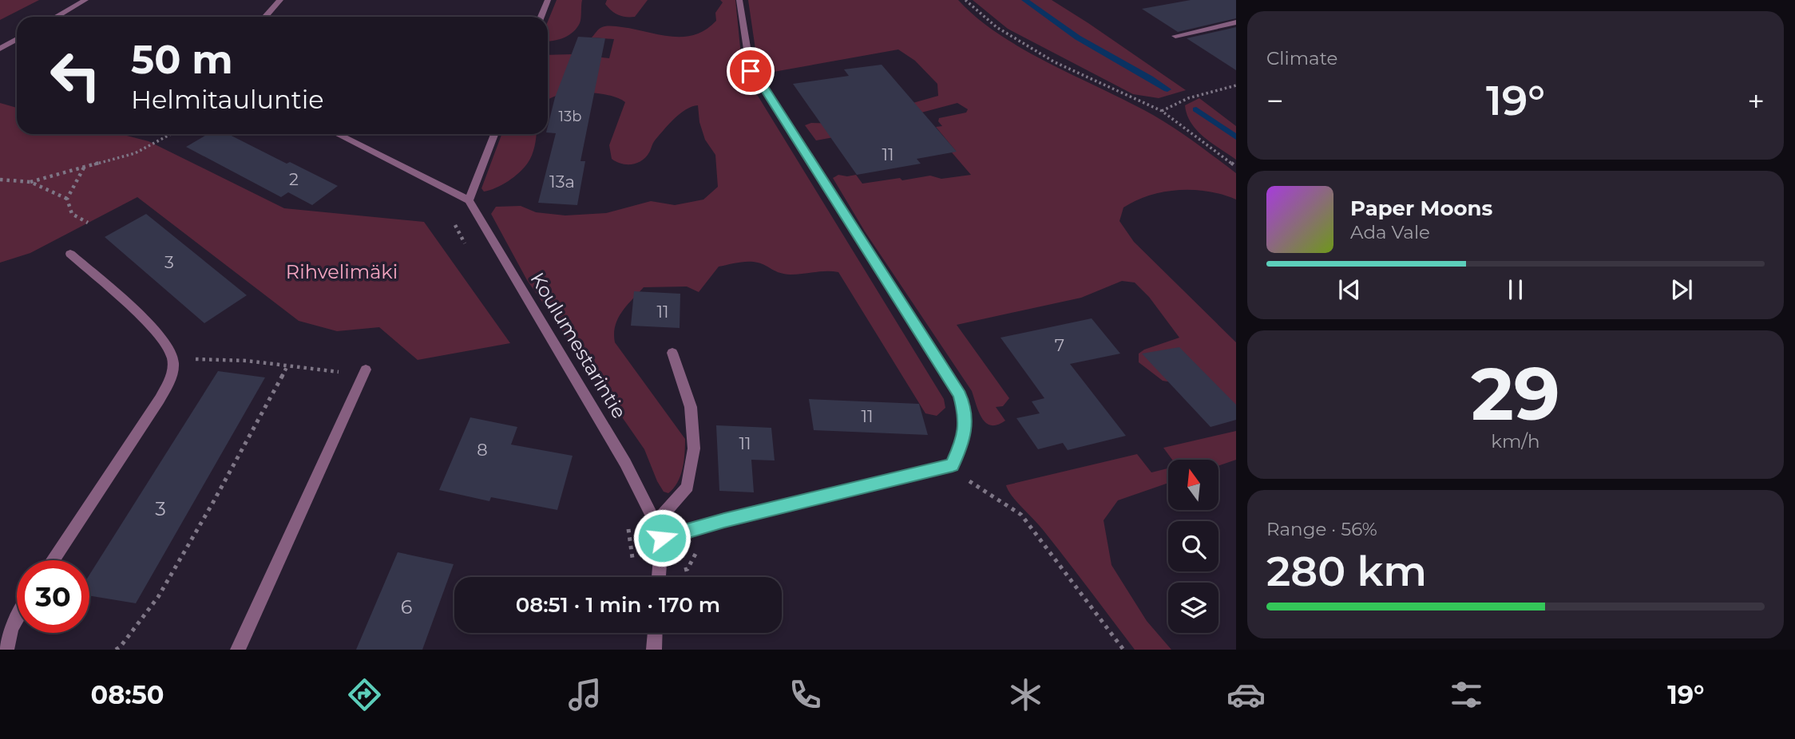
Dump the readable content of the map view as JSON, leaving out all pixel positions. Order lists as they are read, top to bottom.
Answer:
{
  "streets": {
    "street": ["Koulumestarintie"]
  },
  "parks": ["Rihvelimäki"],
  "house_numbers": [
    "13b",
    "11",
    "2",
    "13a",
    "3",
    "11",
    "7",
    "11",
    "11",
    "8",
    "3",
    "6"
  ],
  "north": "top",
  "page": {
    "tile": [
      "Climate",
      ["29", "km/h"],
      ["Range · 56%", "280 km"]
    ],
    "turn": ["50 m", "Helmitauluntie"],
    "heat": ["−", "19°", "+"],
    "song": ["Paper Moons", "Ada Vale"],
    "limit": "30",
    "trip": "08:51 · 1 min · 170 m",
    "tabs": ["08:50", "19°"]
  }
}
